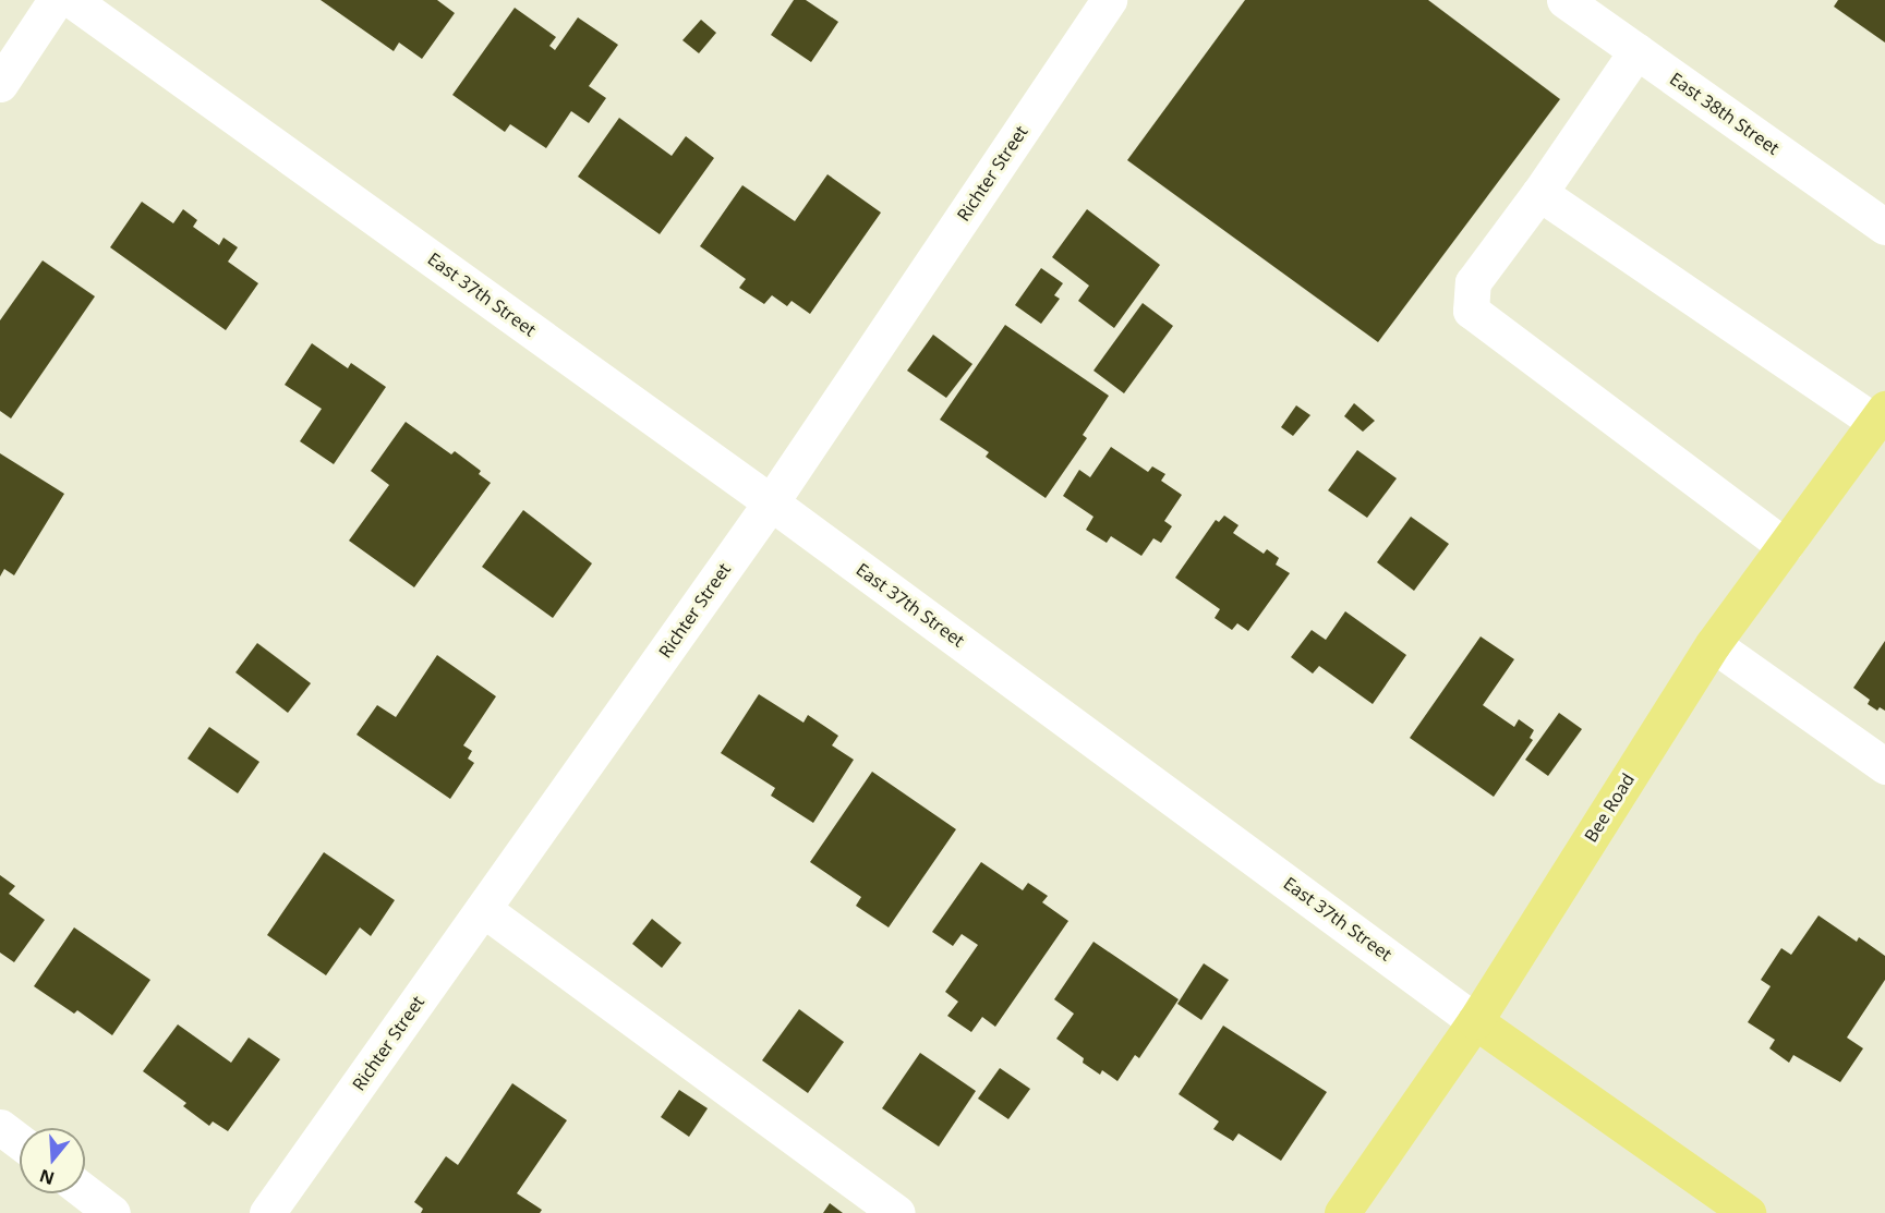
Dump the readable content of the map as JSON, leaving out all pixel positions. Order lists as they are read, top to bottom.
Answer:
{
  "streets": {
    "main road": ["East 37th Street", "Bee Road"],
    "street": ["East 38th Street", "Richter Street"]
  },
  "crossings": [
    ["Richter Street", "East 37th Street"],
    ["East 37th Street", "Bee Road"]
  ],
  "north": "bottom"
}
